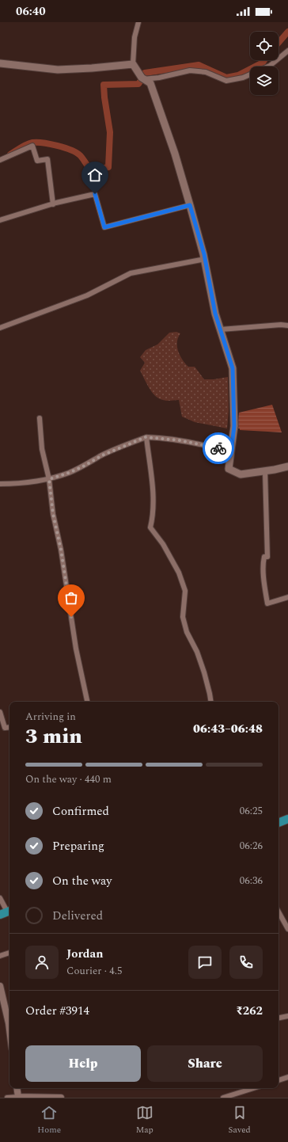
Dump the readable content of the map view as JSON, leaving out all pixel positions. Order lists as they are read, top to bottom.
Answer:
{
  "page": {
    "status": "06:40",
    "heading": ["3 min", "Arriving in", "06:43–06:48"],
    "panel": [
      "Jordan",
      "Courier · 4.5",
      "Order #3914",
      "₹262"
    ],
    "bar": "On the way · 440 m",
    "list": [
      ["Confirmed", "06:25"],
      ["Preparing", "06:26"],
      ["On the way", "06:36"],
      "Delivered"
    ],
    "buttons": ["Help", "Share"],
    "tabs": ["Home", "Map", "Saved"]
  }
}
